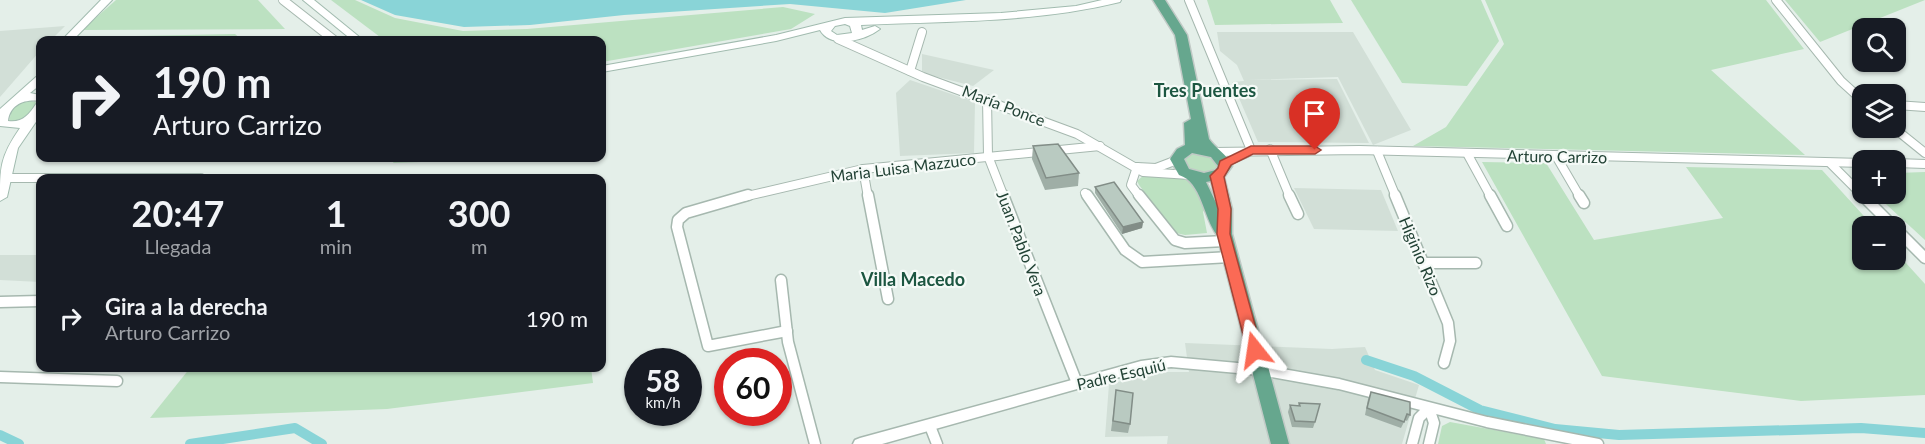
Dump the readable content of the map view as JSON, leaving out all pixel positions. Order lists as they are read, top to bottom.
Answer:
{
  "streets": {
    "street": [
      "María Ponce",
      "Arturo Carrizo",
      "Maria Luisa Mazzuco",
      "Juan Pablo Vera",
      "Higinio Rizo",
      "Padre Esquiú"
    ]
  },
  "crossings": [
    ["María Ponce", "Maria Luisa Mazzuco"],
    ["María Ponce", "Juan Pablo Vera"],
    ["Arturo Carrizo", "Higinio Rizo"],
    ["Maria Luisa Mazzuco", "Juan Pablo Vera"],
    ["Juan Pablo Vera", "Padre Esquiú"]
  ],
  "districts": ["Tres Puentes", "Villa Macedo"],
  "page": {
    "map_buttons": ["+", "−"],
    "turn": ["190 m", "Arturo Carrizo"],
    "eta": [
      "20:47",
      "Llegada",
      "1",
      "min",
      "300",
      "m"
    ],
    "list": [
      {
        "name": "Gira a la derecha",
        "note": "Arturo Carrizo",
        "value": "190 m"
      }
    ],
    "speed": "58 km/h",
    "limit": "60"
  }
}
